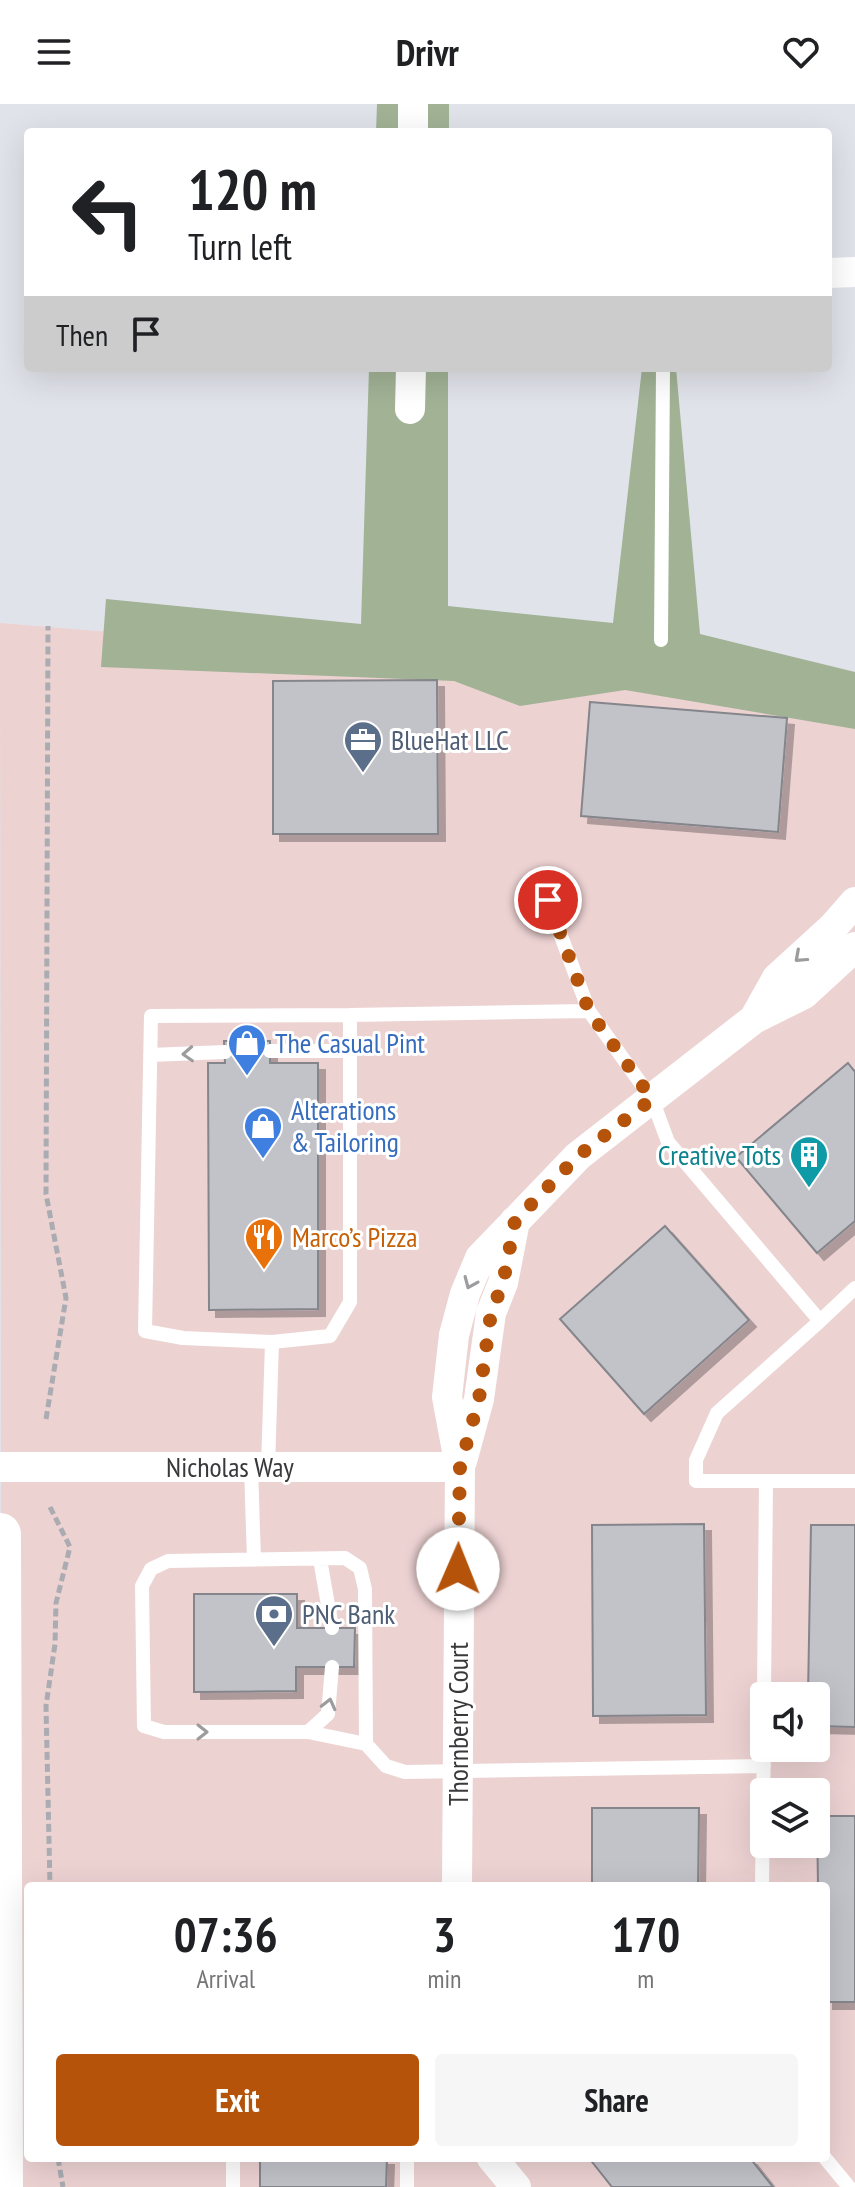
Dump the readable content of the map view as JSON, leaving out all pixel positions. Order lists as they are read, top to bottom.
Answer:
{
  "streets": {
    "street": ["Nicholas Way", "Thornberry Court"]
  },
  "crossings": [
    ["Nicholas Way", "Thornberry Court"]
  ],
  "places": {
    "office": ["BlueHat LLC"],
    "shop": ["The Casual Pint", "Alterations & Tailoring"],
    "building": ["Creative Tots"],
    "restaurant": ["Marco’s Pizza"],
    "bank": ["PNC Bank"]
  },
  "page": {
    "header": "Drivr",
    "turn": ["120 m", "Turn left"],
    "then": "Then",
    "eta": [
      "07:36",
      "Arrival",
      "3",
      "min",
      "170",
      "m"
    ],
    "buttons": ["Exit", "Share"]
  }
}
